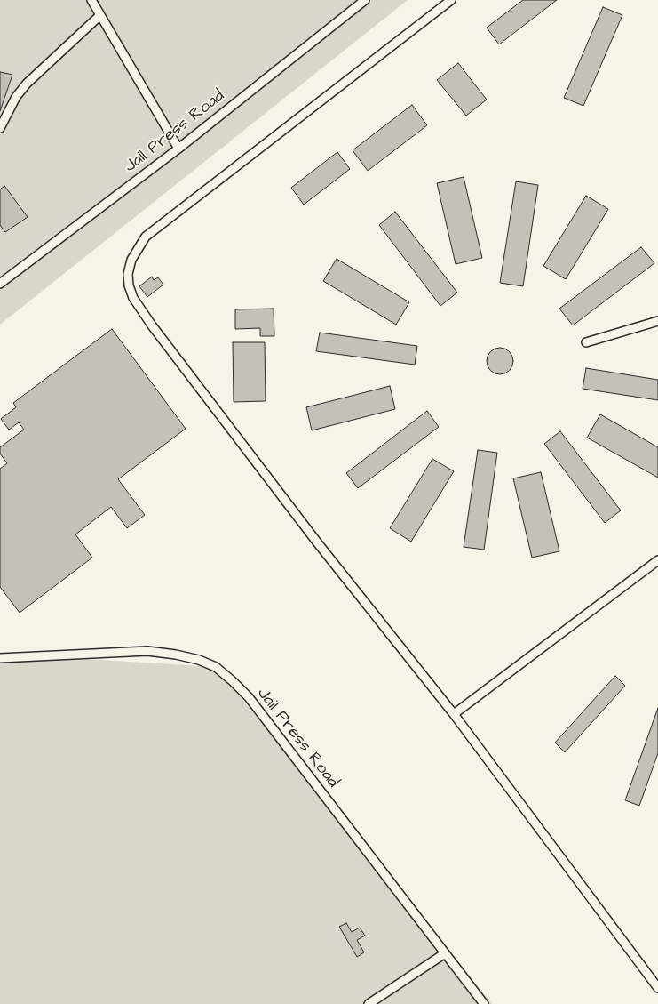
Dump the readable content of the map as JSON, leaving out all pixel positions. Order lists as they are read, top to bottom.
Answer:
{
  "streets": {
    "lane": ["Jail Press Road"]
  }
}
